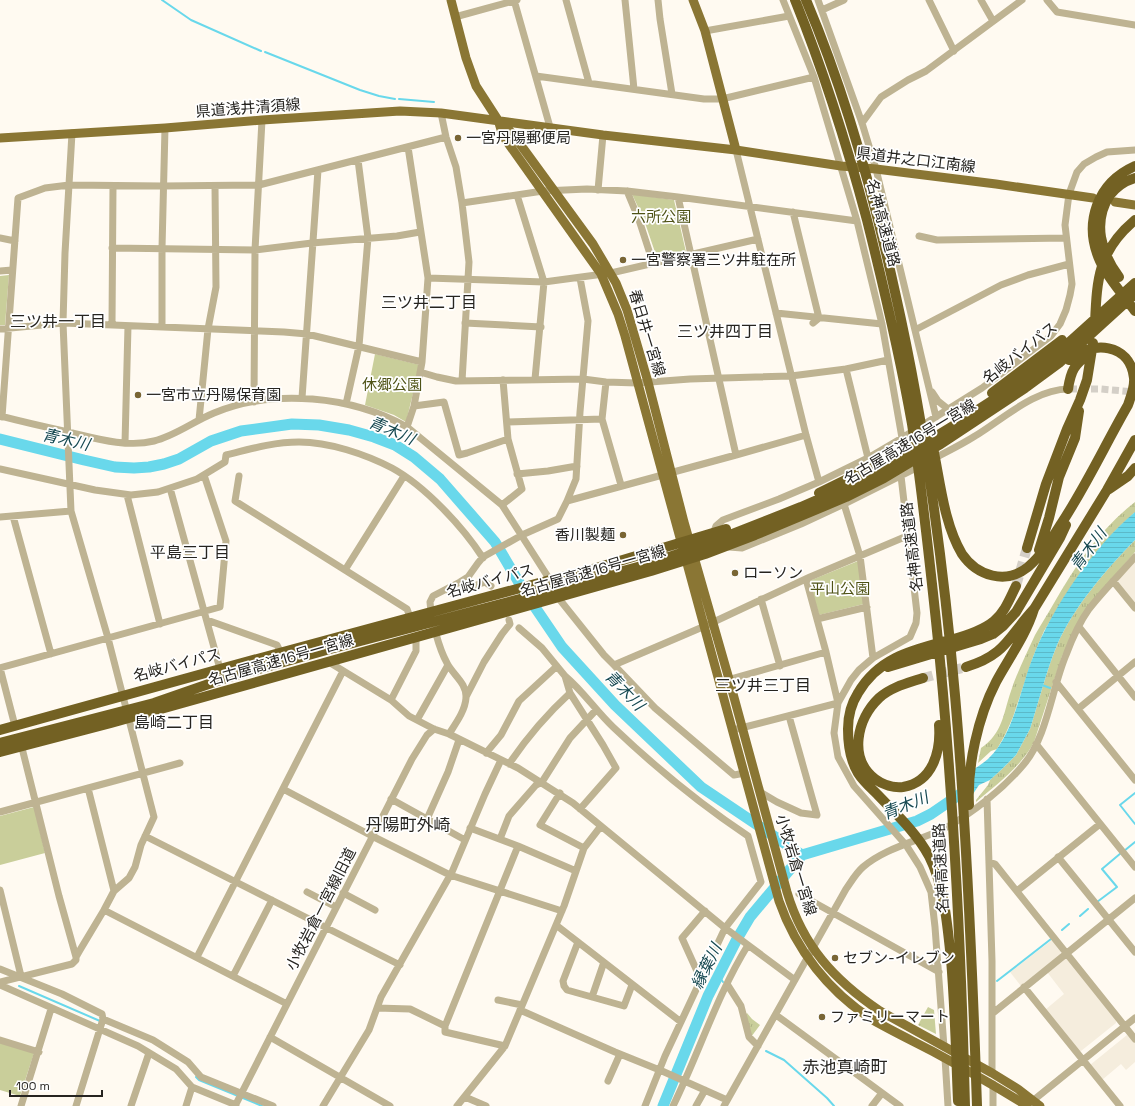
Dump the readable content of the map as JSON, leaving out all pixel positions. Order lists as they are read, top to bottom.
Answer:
{
  "streets": {
    "highway": ["名神高速道路", "名岐バイパス", "名古屋高速16号一宮線"],
    "main road": [
      "県道浅井清須線",
      "県道井之口江南線",
      "春日井一宮線",
      "小牧岩倉一宮線"
    ],
    "street": ["小牧岩倉一宮線旧道"]
  },
  "crossings": [
    ["県道浅井清須線", "春日井一宮線"],
    ["春日井一宮線", "名岐バイパス"],
    ["春日井一宮線", "小牧岩倉一宮線"],
    ["名岐バイパス", "小牧岩倉一宮線"]
  ],
  "districts": [
    "三ツ井二丁目",
    "三ツ井一丁目",
    "三ツ井四丁目",
    "平島三丁目",
    "三ツ井三丁目",
    "島崎二丁目",
    "丹陽町外崎",
    "赤池真崎町"
  ],
  "water": ["青木川", "縁葉川"],
  "parks": ["六所公園", "休郷公園", "平山公園"],
  "places": [
    "一宮丹陽郵便局",
    "一宮警察署三ツ井駐在所",
    "一宮市立丹陽保育園",
    "香川製麺",
    "ローソン",
    "セブン-イレブン",
    "ファミリーマート"
  ],
  "scale_bar": "100 m"
}
